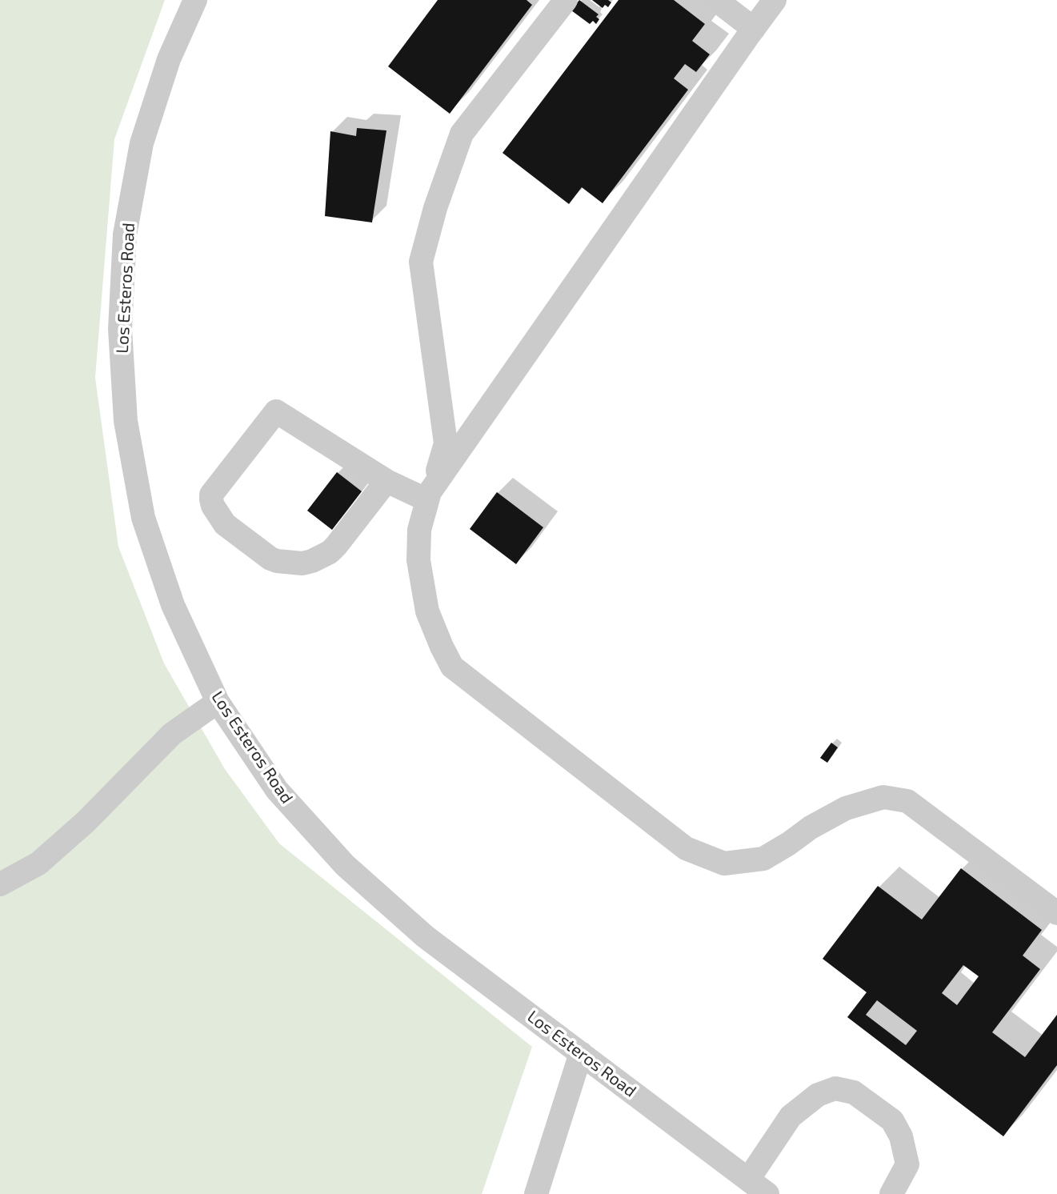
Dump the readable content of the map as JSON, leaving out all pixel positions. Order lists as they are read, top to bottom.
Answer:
{
  "streets": {
    "street": ["Los Esteros Road"]
  }
}
